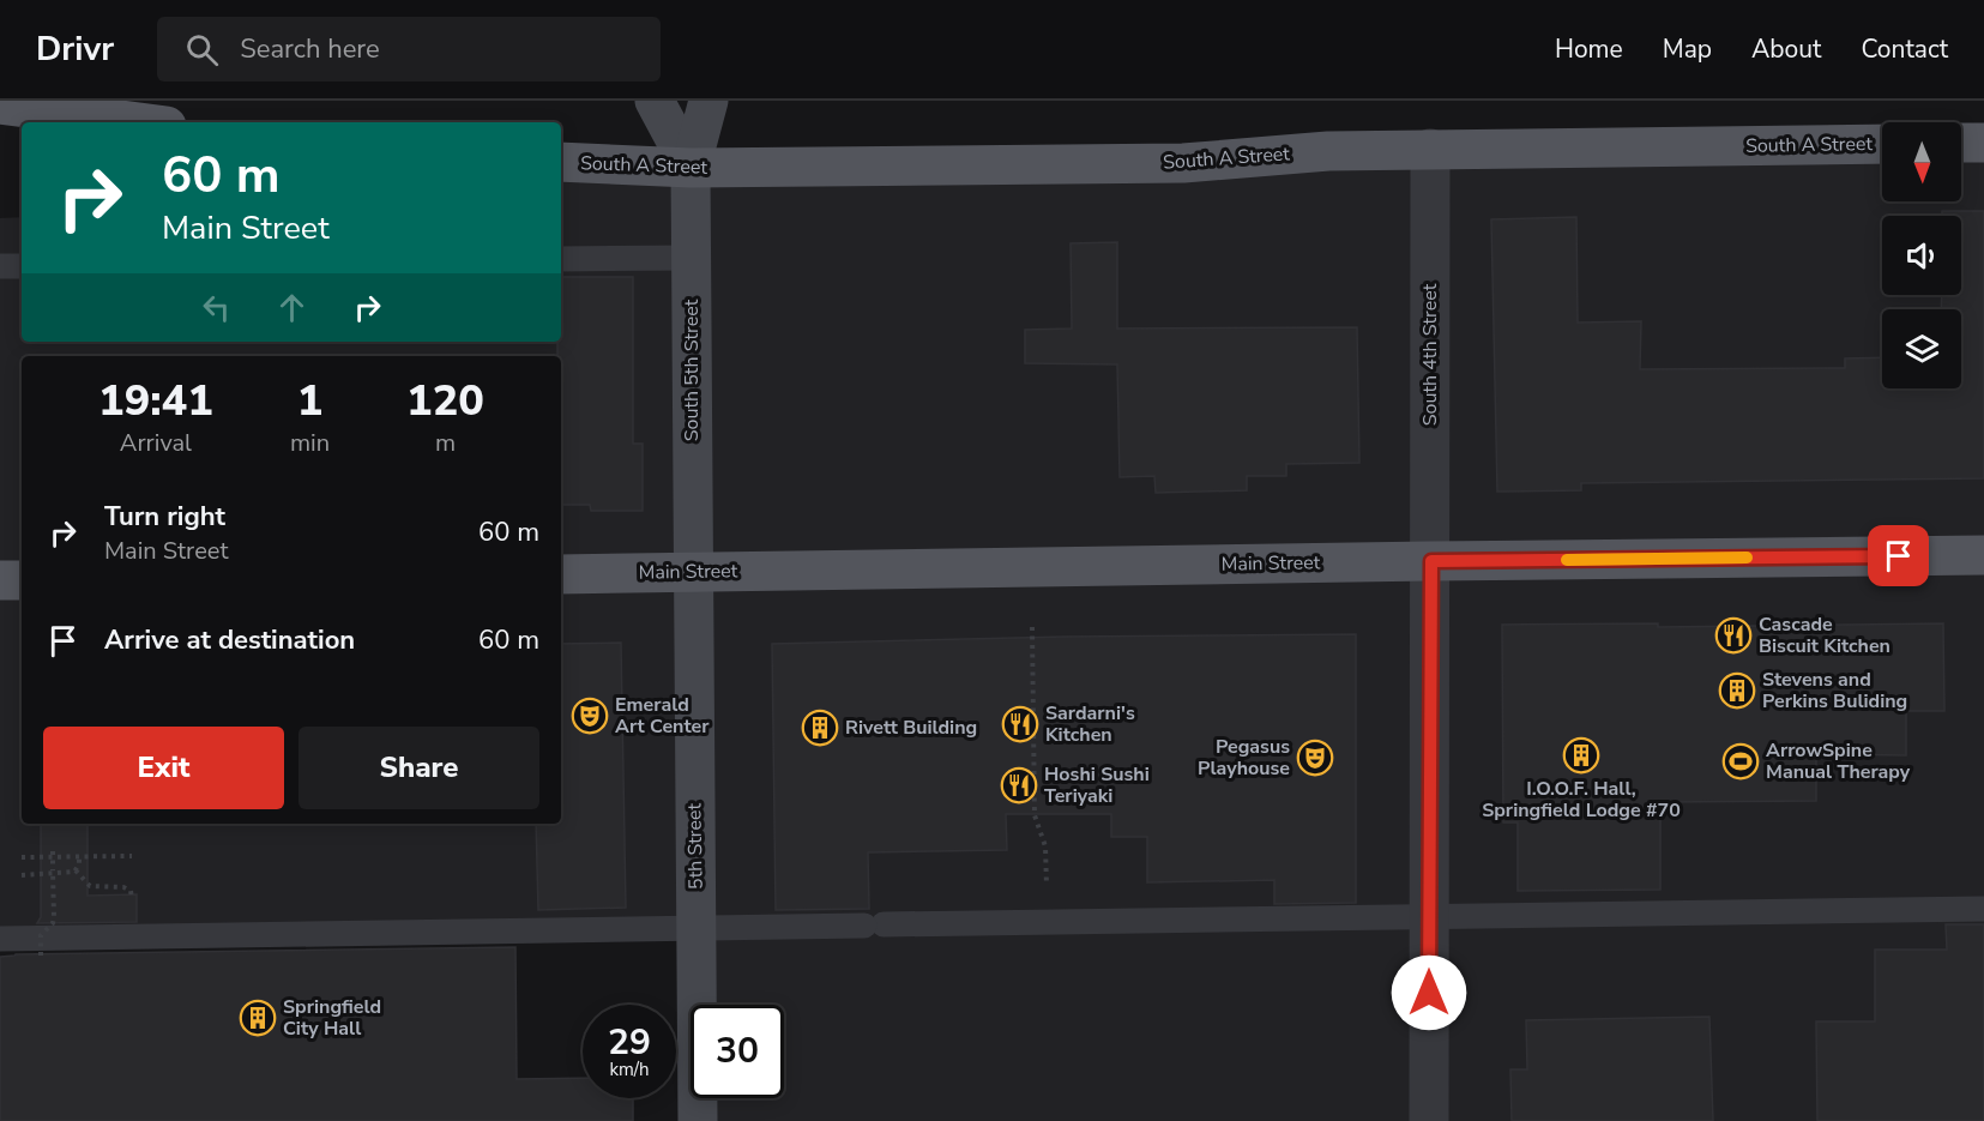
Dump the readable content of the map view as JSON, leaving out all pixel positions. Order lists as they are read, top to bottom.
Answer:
{
  "streets": {
    "main road": ["South A Street", "Main Street"],
    "street": ["South 4th Street", "South 5th Street", "5th Street"]
  },
  "crossings": [
    ["South A Street", "South 4th Street"],
    ["South A Street", "South 5th Street"],
    ["South 4th Street", "Main Street"],
    ["South 5th Street", "Main Street"],
    ["South 5th Street", "5th Street"],
    ["Main Street", "5th Street"]
  ],
  "places": {
    "restaurant": ["Cascade Biscuit Kitchen", "Sardarni's Kitchen", "Hoshi Sushi Teriyaki"],
    "building": [
      "Stevens and Perkins Buliding",
      "Rivett Building",
      "I.O.O.F. Hall, Springfield Lodge #70",
      "Springfield City Hall"
    ],
    "theatre": ["Emerald Art Center", "Pegasus Playhouse"],
    "sports": ["ArrowSpine Manual Therapy"]
  },
  "north": "bottom",
  "page": {
    "header": "Drivr",
    "search": "Search here",
    "nav": [
      "Home",
      "Map",
      "About",
      "Contact"
    ],
    "turn": ["60 m", "Main Street"],
    "eta": [
      "19:41",
      "Arrival",
      "1",
      "min",
      "120",
      "m"
    ],
    "list": [
      {
        "name": "Turn right",
        "note": "Main Street",
        "value": "60 m"
      },
      {
        "name": "Arrive at destination",
        "value": "60 m"
      }
    ],
    "buttons": ["Exit", "Share"],
    "speed": "29 km/h",
    "limit": "30"
  }
}
